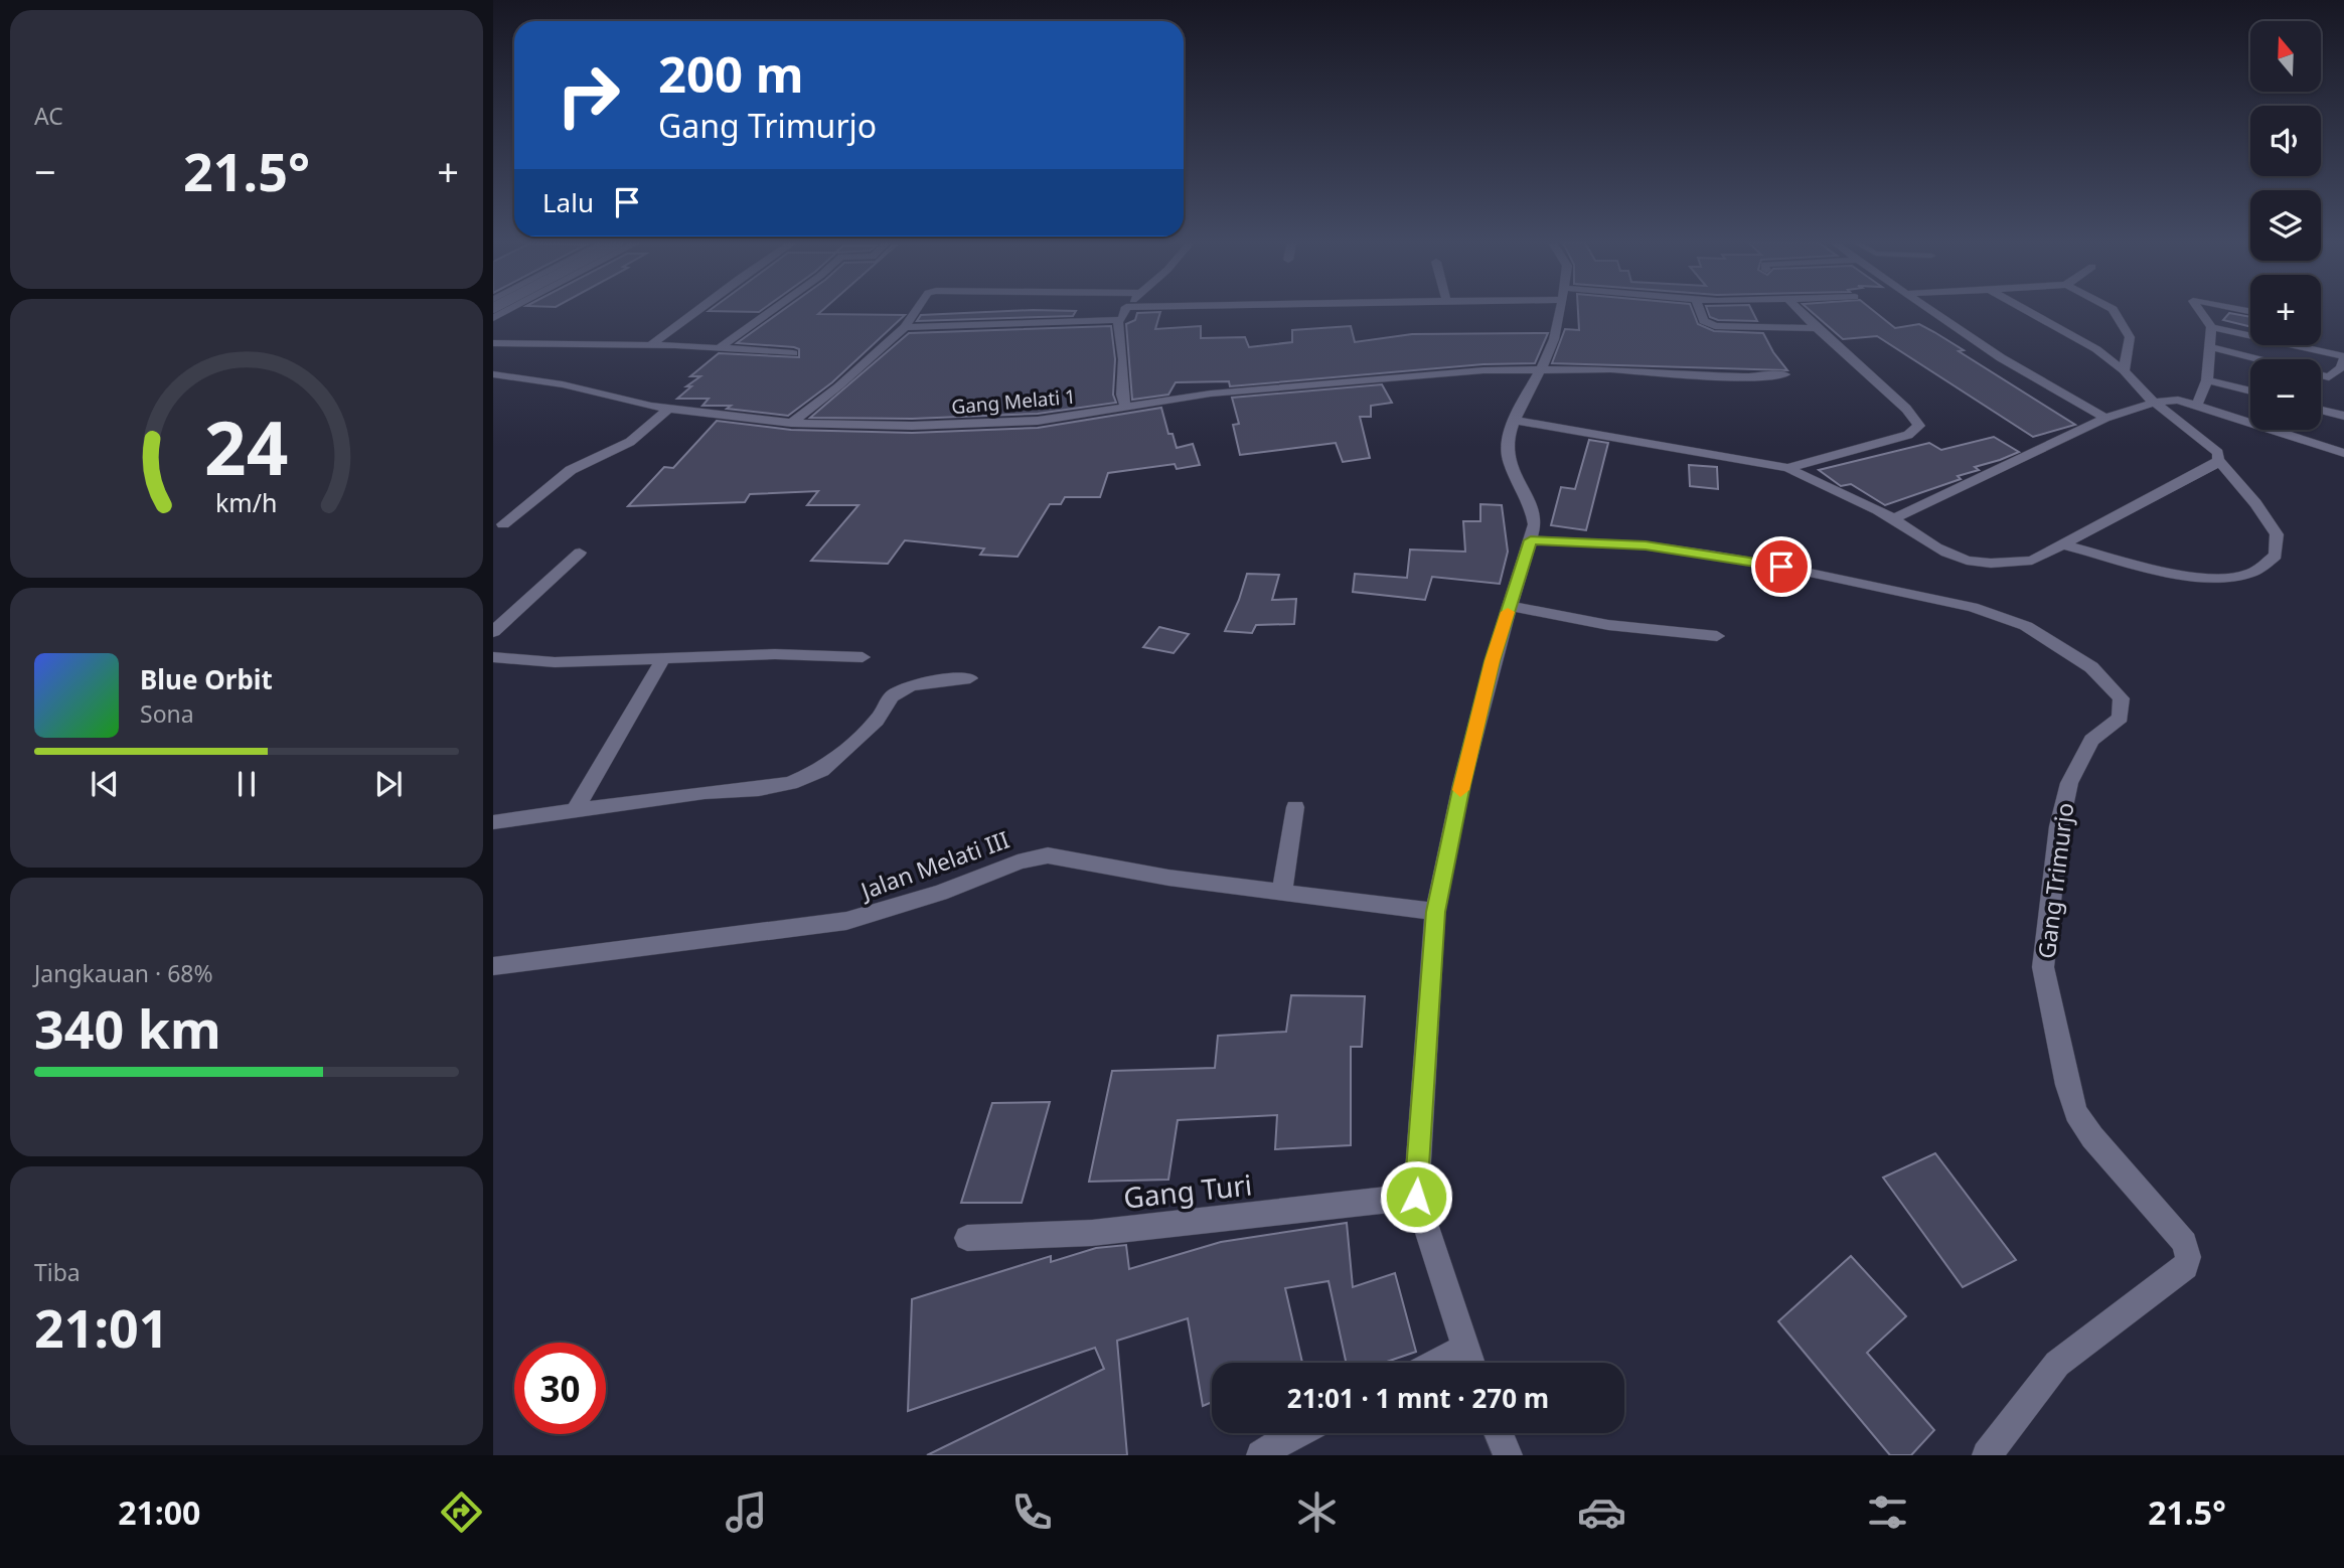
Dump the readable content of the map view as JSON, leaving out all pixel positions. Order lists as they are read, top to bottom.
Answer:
{
  "streets": {
    "street": [
      "Gang Melati 1",
      "Jalan Melati III",
      "Gang Trimurjo",
      "Gang Turi"
    ]
  },
  "north": "top",
  "page": {
    "tile": [
      "AC",
      ["Jangkauan · 68%", "340 km"],
      ["Tiba", "21:01"]
    ],
    "map_buttons": ["+", "−"],
    "turn": ["200 m", "Gang Trimurjo"],
    "heat": ["−", "21.5°", "+"],
    "then": "Lalu",
    "song": ["Blue Orbit", "Sona"],
    "limit": "30",
    "trip": "21:01 · 1 mnt · 270 m",
    "tabs": ["21:00", "21.5°"],
    "gauge": ["24", "km/h"]
  }
}
